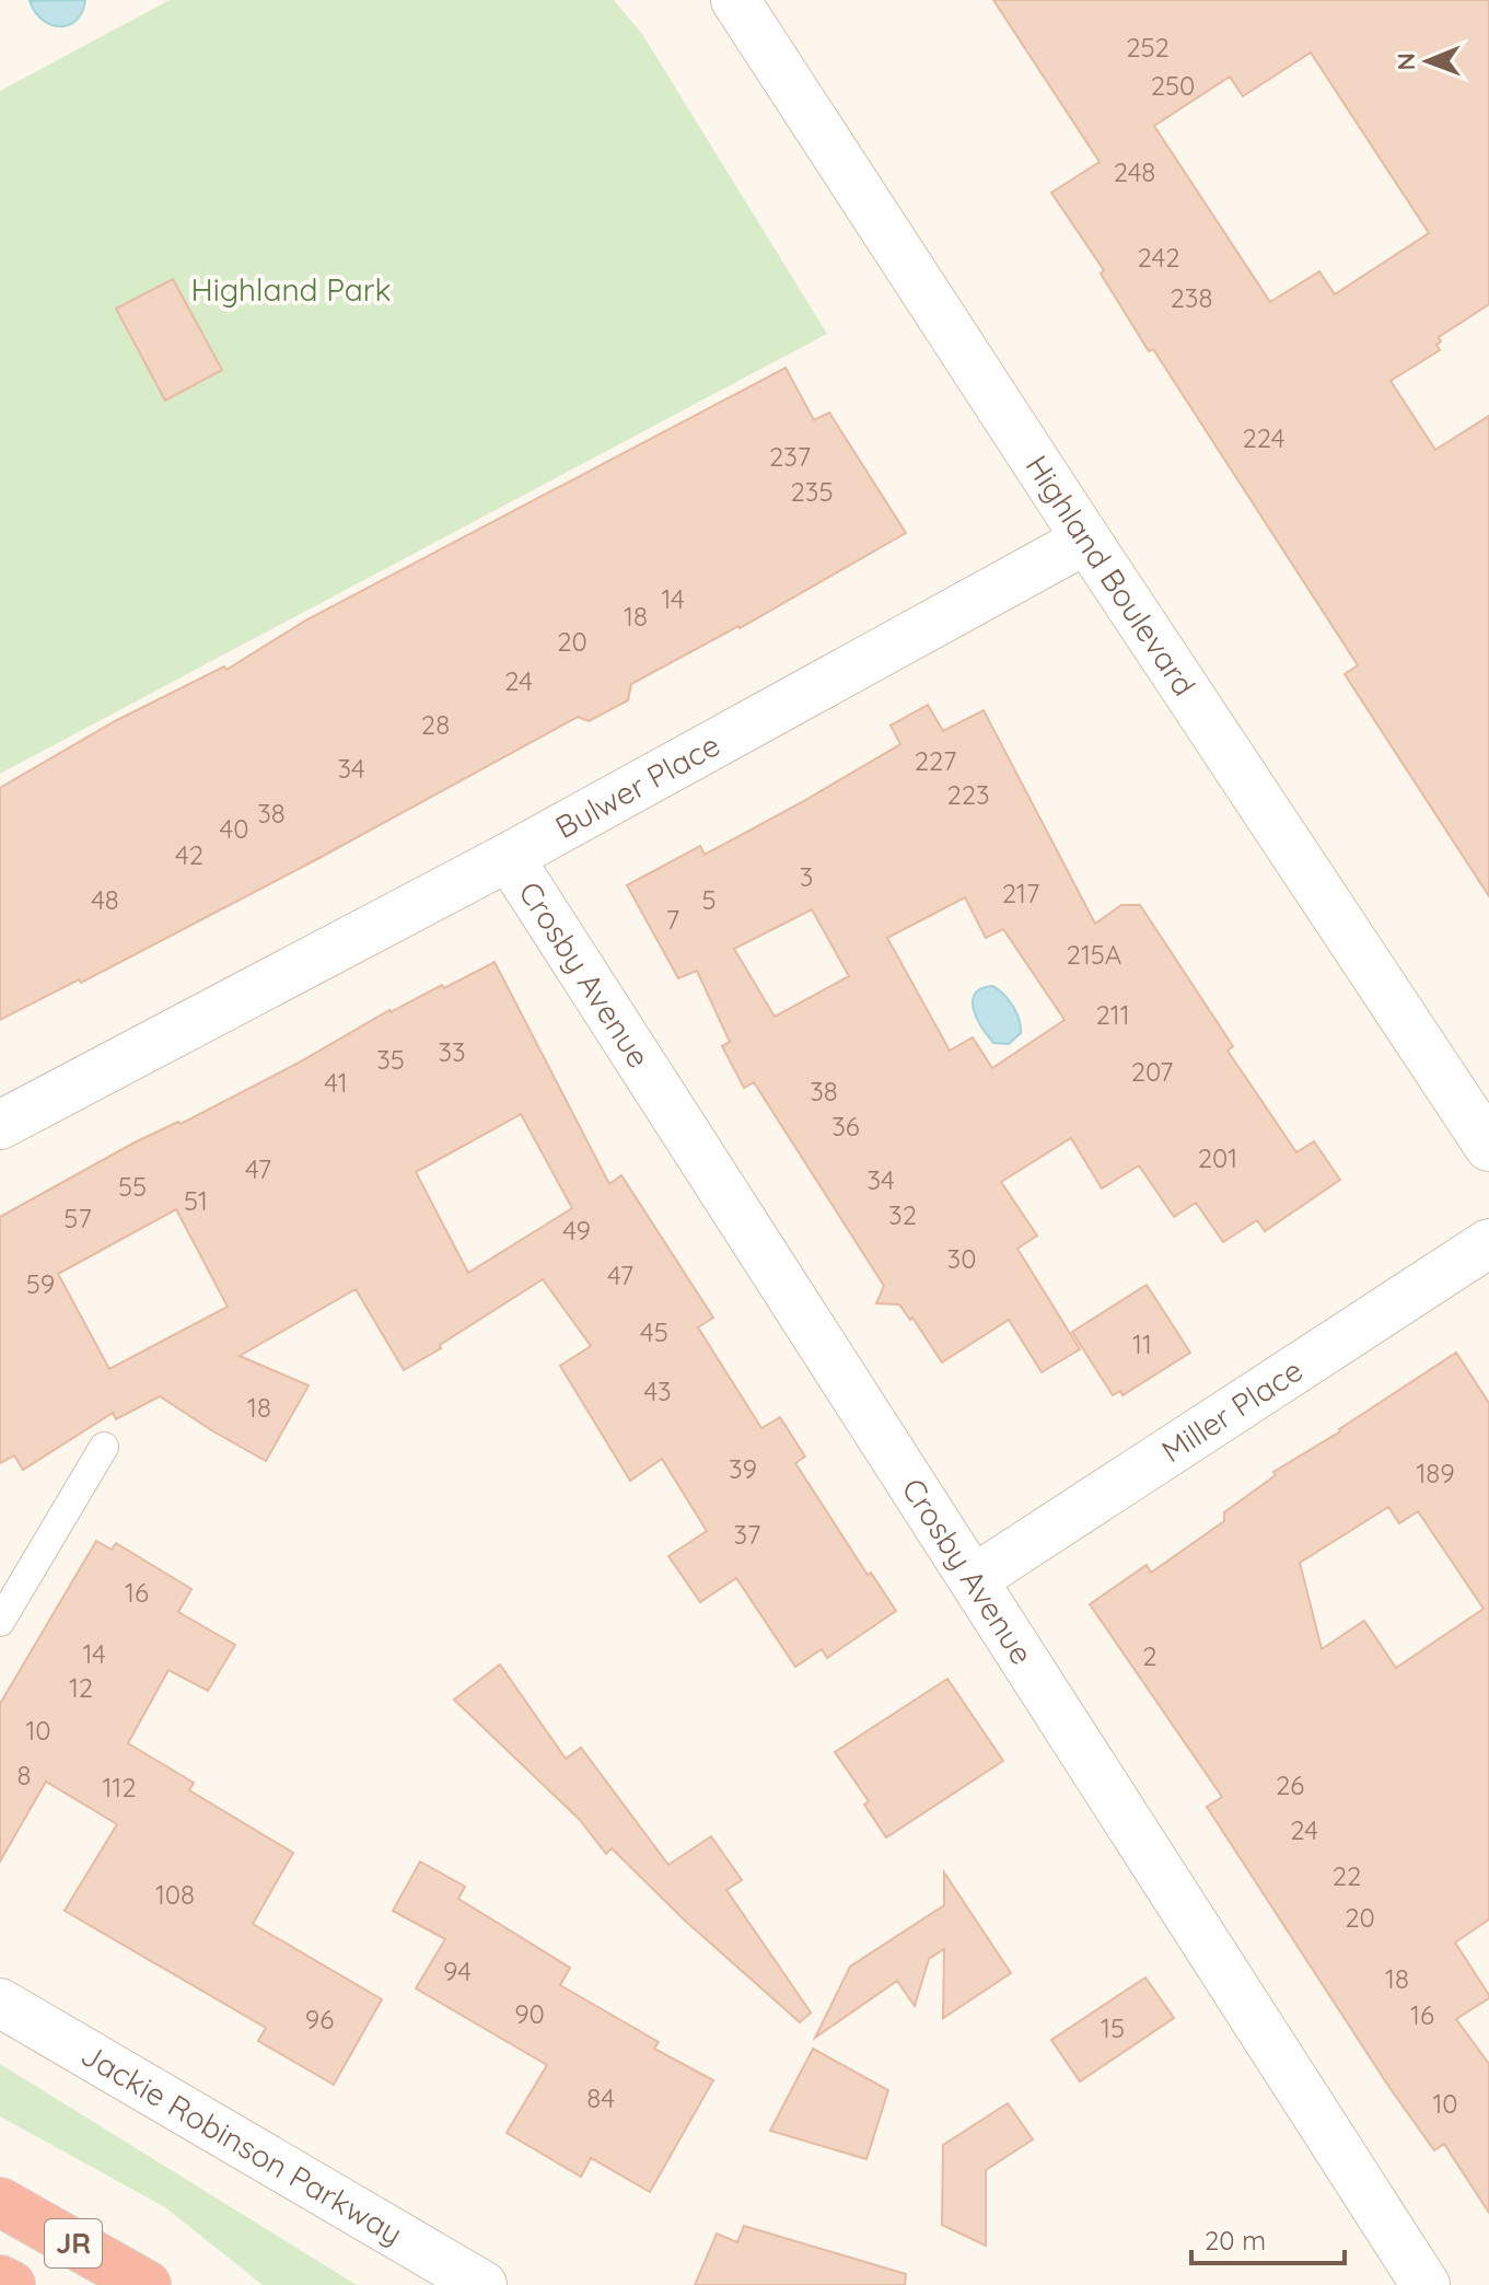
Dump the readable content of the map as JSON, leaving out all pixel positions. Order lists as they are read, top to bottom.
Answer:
{
  "streets": {
    "highway": ["JR"],
    "street": [
      "Highland Boulevard",
      "Bulwer Place",
      "Crosby Avenue",
      "Miller Place",
      "Jackie Robinson Parkway"
    ]
  },
  "crossings": [
    ["Highland Boulevard", "Bulwer Place"],
    ["Bulwer Place", "Crosby Avenue"],
    ["Crosby Avenue", "Miller Place"]
  ],
  "parks": ["Highland Park"],
  "house_numbers": [
    "252",
    "250",
    "248",
    "242",
    "238",
    "224",
    "237",
    "235",
    "14",
    "18",
    "20",
    "24",
    "28",
    "227",
    "34",
    "223",
    "38",
    "40",
    "42",
    "3",
    "217",
    "48",
    "5",
    "7",
    "215A",
    "211",
    "33",
    "35",
    "207",
    "41",
    "38",
    "36",
    "201",
    "47",
    "34",
    "55",
    "51",
    "32",
    "57",
    "49",
    "30",
    "47",
    "59",
    "45",
    "11",
    "43",
    "18",
    "39",
    "189",
    "37",
    "16",
    "14",
    "2",
    "12",
    "10",
    "8",
    "26",
    "112",
    "24",
    "22",
    "108",
    "20",
    "94",
    "18",
    "90",
    "16",
    "96",
    "15",
    "84",
    "10"
  ],
  "scale_bar": "20 m",
  "north": "left"
}
